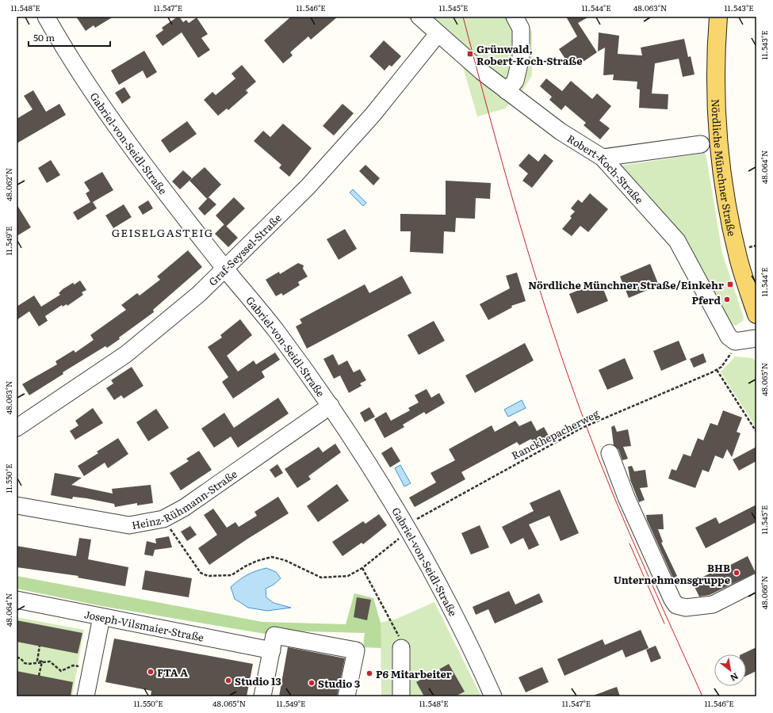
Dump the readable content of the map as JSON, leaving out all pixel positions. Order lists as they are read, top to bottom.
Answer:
{
  "streets": {
    "main road": ["Nördliche Münchner Straße"],
    "street": [
      "Gabriel-von-Seidl-Straße",
      "Robert-Koch-Straße",
      "Graf-Seyssel-Straße",
      "Heinz-Rühmann-Straße",
      "Joseph-Vilsmaier-Straße"
    ],
    "path": ["Ranckhepacherweg"]
  },
  "crossings": [
    ["Gabriel-von-Seidl-Straße", "Graf-Seyssel-Straße"],
    ["Gabriel-von-Seidl-Straße", "Ranckhepacherweg"],
    ["Gabriel-von-Seidl-Straße", "Heinz-Rühmann-Straße"],
    ["Robert-Koch-Straße", "Graf-Seyssel-Straße"],
    ["Robert-Koch-Straße", "Ranckhepacherweg"],
    ["Ranckhepacherweg", "Heinz-Rühmann-Straße"]
  ],
  "districts": ["GEISELGASTEIG"],
  "places": {
    "transit": ["Grünwald, Robert-Koch-Straße", "Nördliche Münchner Straße/Einkehr"],
    "other": [
      "Pferd",
      "BHB Unternehmensgruppe",
      "FTA A",
      "P6 Mitarbeiter",
      "Studio 13",
      "Studio 3"
    ]
  },
  "scale_bar": "50 m",
  "north": "bottom right",
  "coordinates": [
    "11.548°E",
    "11.547°E",
    "11.546°E",
    "11.545°E",
    "11.544°E",
    "48.063°N",
    "11.543°E",
    "48.064°N",
    "48.062°N",
    "11.549°E",
    "48.065°N",
    "11.550°E",
    "48.066°N"
  ]
}
